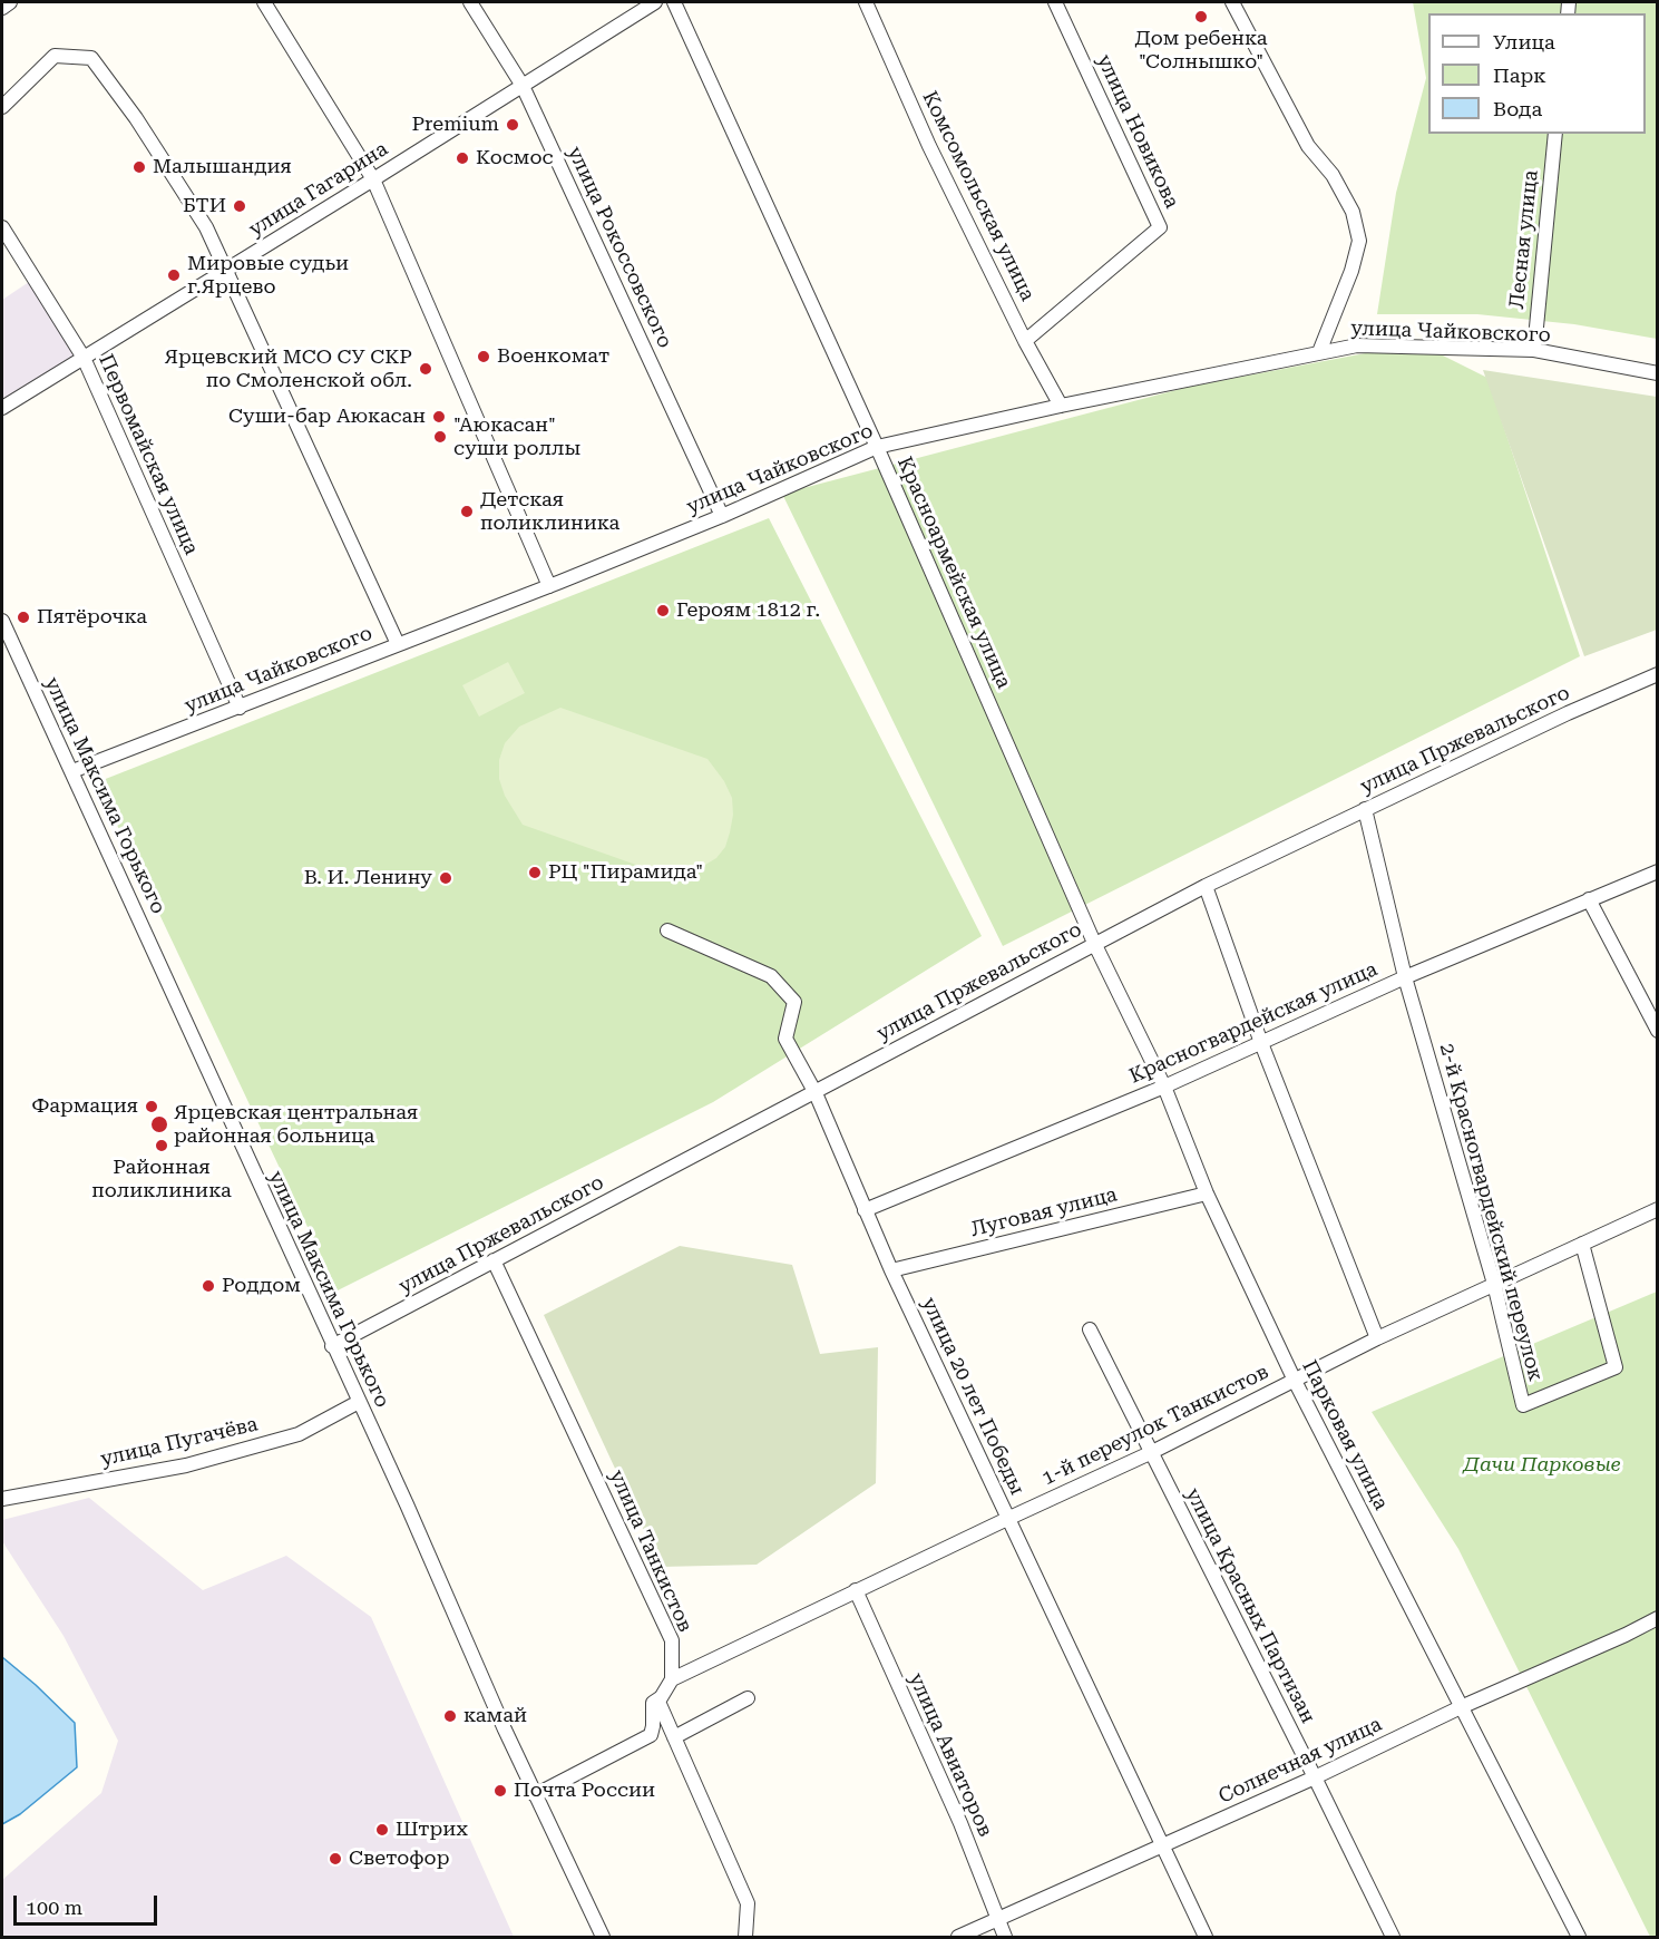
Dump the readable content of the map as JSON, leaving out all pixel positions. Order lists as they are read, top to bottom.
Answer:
{
  "streets": {
    "street": [
      "улица Новикова",
      "улица Гагарина",
      "Комсомольская улица",
      "Лесная улица",
      "улица Рокоссовского",
      "улица Чайковского",
      "Первомайская улица",
      "Красноармейская улица",
      "улица Пржевальского",
      "улица Максима Горького",
      "Красногвардейская улица",
      "Луговая улица",
      "2-й Красногвардейский переулок",
      "улица 20 лет Победы",
      "1-й переулок Танкистов",
      "Парковая улица",
      "улица Пугачёва",
      "улица Танкистов",
      "улица Красных Партизан",
      "улица Авиаторов",
      "Солнечная улица"
    ]
  },
  "crossings": [
    ["улица Новикова", "Комсомольская улица"],
    ["улица Гагарина", "улица Рокоссовского"],
    ["улица Гагарина", "Первомайская улица"],
    ["Комсомольская улица", "улица Чайковского"],
    ["Лесная улица", "улица Чайковского"],
    ["улица Рокоссовского", "улица Чайковского"],
    ["улица Чайковского", "Первомайская улица"],
    ["улица Чайковского", "Красноармейская улица"],
    ["улица Чайковского", "улица Максима Горького"],
    ["Красноармейская улица", "улица Пржевальского"],
    ["Красноармейская улица", "Парковая улица"],
    ["улица Пржевальского", "улица Максима Горького"],
    ["улица Пржевальского", "2-й Красногвардейский переулок"],
    ["улица Пржевальского", "улица 20 лет Победы"],
    ["улица Пржевальского", "Парковая улица"],
    ["улица Пржевальского", "улица Танкистов"],
    ["улица Максима Горького", "улица Пугачёва"],
    ["Красногвардейская улица", "2-й Красногвардейский переулок"],
    ["Красногвардейская улица", "улица 20 лет Победы"],
    ["Красногвардейская улица", "Парковая улица"],
    ["Луговая улица", "улица 20 лет Победы"],
    ["Луговая улица", "Парковая улица"],
    ["2-й Красногвардейский переулок", "1-й переулок Танкистов"],
    ["улица 20 лет Победы", "1-й переулок Танкистов"],
    ["улица 20 лет Победы", "Солнечная улица"],
    ["1-й переулок Танкистов", "Парковая улица"],
    ["1-й переулок Танкистов", "улица Танкистов"],
    ["1-й переулок Танкистов", "улица Красных Партизан"],
    ["1-й переулок Танкистов", "улица Авиаторов"],
    ["Парковая улица", "Солнечная улица"],
    ["улица Красных Партизан", "Солнечная улица"],
    ["улица Авиаторов", "Солнечная улица"]
  ],
  "parks": ["Дачи Парковые"],
  "places": [
    "Дом ребенка \"Солнышко\"",
    "Premium",
    "Космос",
    "Малышандия",
    "БТИ",
    "Мировые судьи г.Ярцево",
    "Военкомат",
    "Ярцевский МСО СУ СКР по Смоленской обл.",
    "Суши-бар Аюкасан",
    "\"Аюкасан\" суши роллы",
    "Детская поликлиника",
    "Героям 1812 г.",
    "Пятёрочка",
    "РЦ \"Пирамида\"",
    "В. И. Ленину",
    "Фармация",
    "Ярцевская центральная районная больница",
    "Районная поликлиника",
    "Роддом",
    "камай",
    "Почта России",
    "Штрих",
    "Светофор"
  ],
  "legend": ["Улица", "Парк", "Вода"],
  "scale_bar": "100 m"
}
